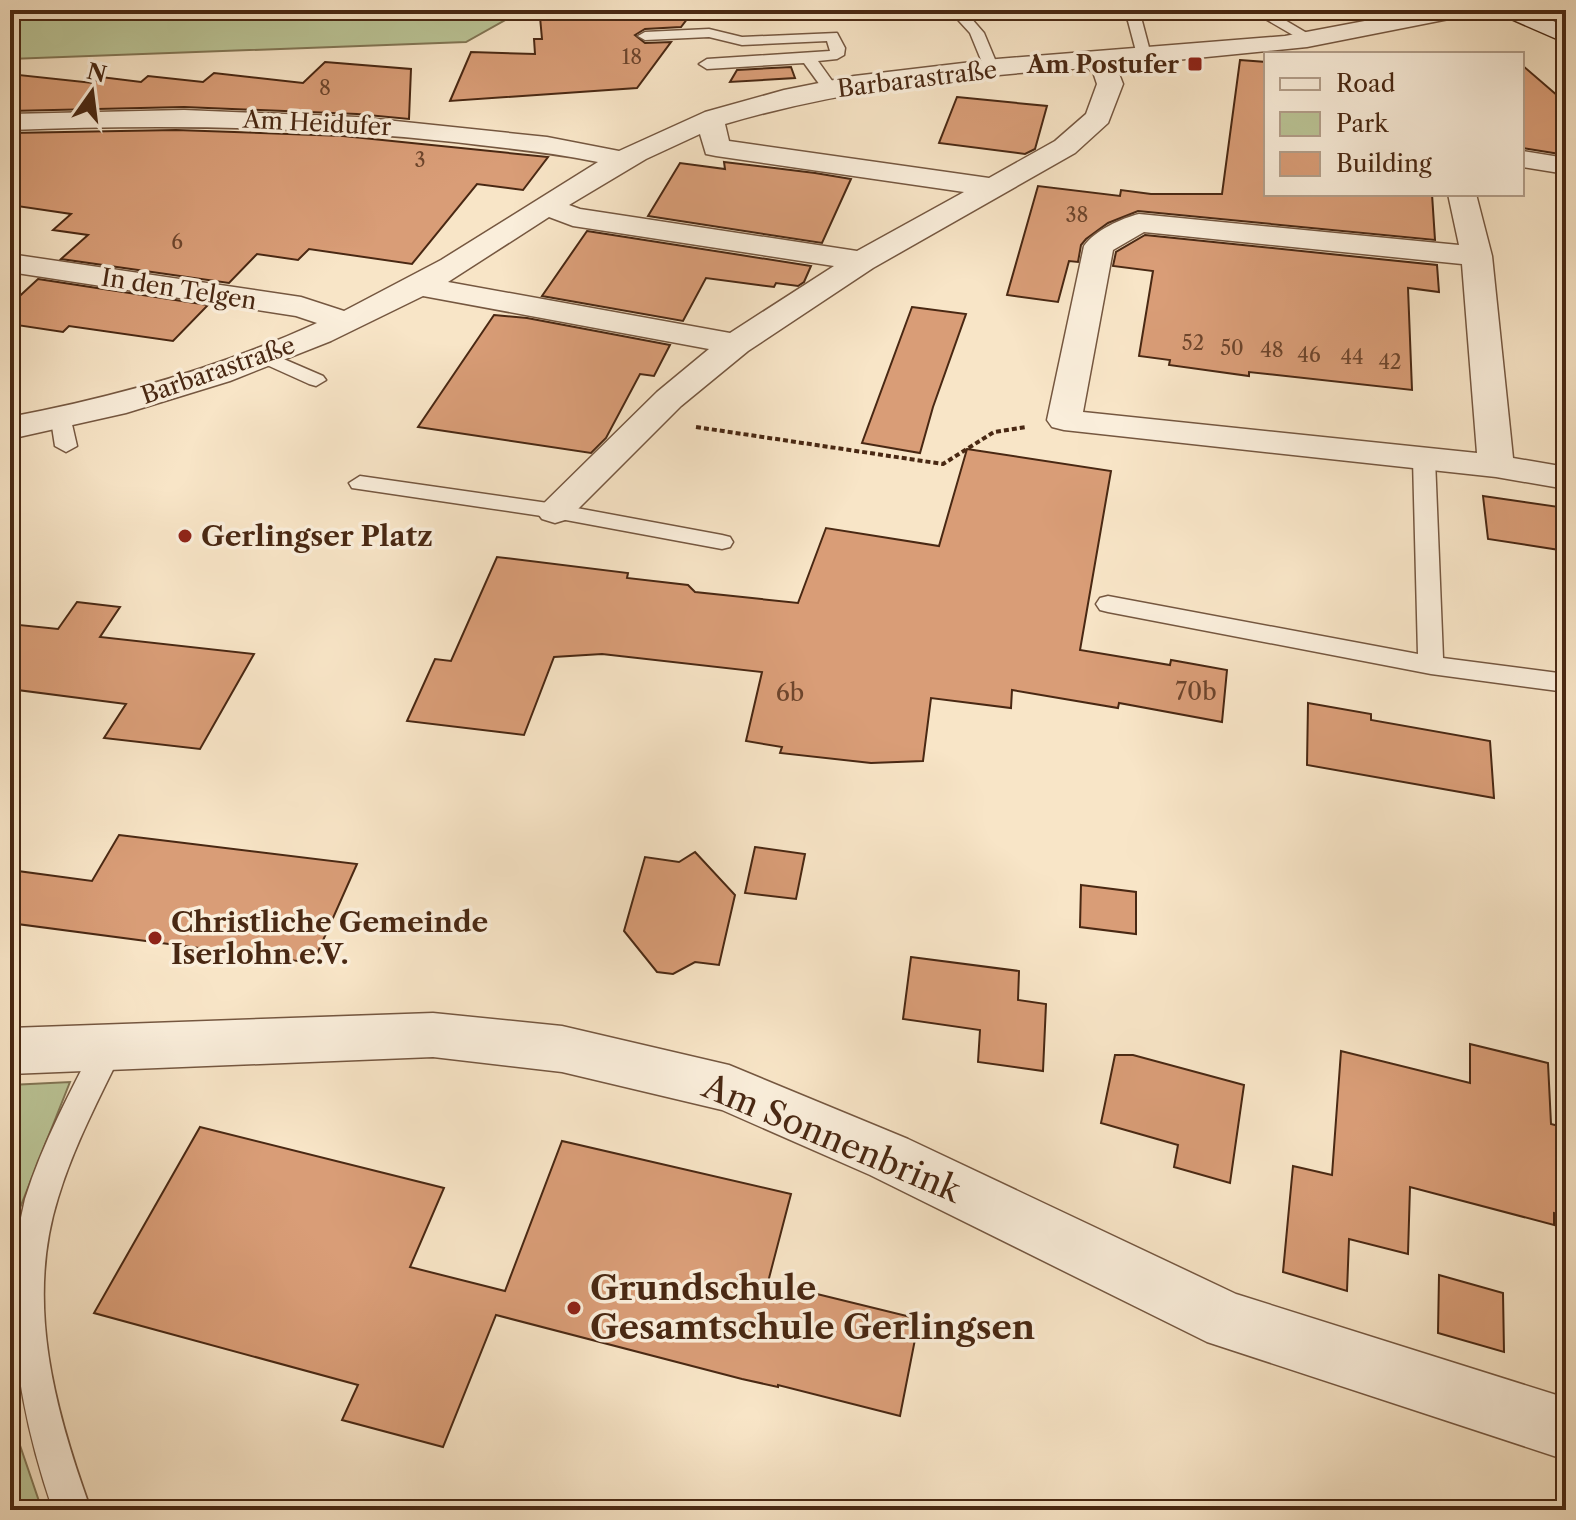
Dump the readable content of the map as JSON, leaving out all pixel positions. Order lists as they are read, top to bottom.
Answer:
{
  "streets": {
    "street": [
      "Barbarastraße",
      "Am Heidufer",
      "In den Telgen",
      "Am Sonnenbrink"
    ]
  },
  "crossings": [
    ["Barbarastraße", "Am Heidufer"],
    ["Barbarastraße", "In den Telgen"]
  ],
  "places": {
    "transit": ["Am Postufer"],
    "other": ["Gerlingser Platz", "Christliche Gemeinde Iserlohn e.V.", "Grundschule Gesamtschule Gerlingsen"]
  },
  "house_numbers": [
    "18",
    "8",
    "3",
    "38",
    "6",
    "52",
    "50",
    "48",
    "46",
    "44",
    "42",
    "70b",
    "6b"
  ],
  "legend": ["Road", "Park", "Building"],
  "north": "top"
}
